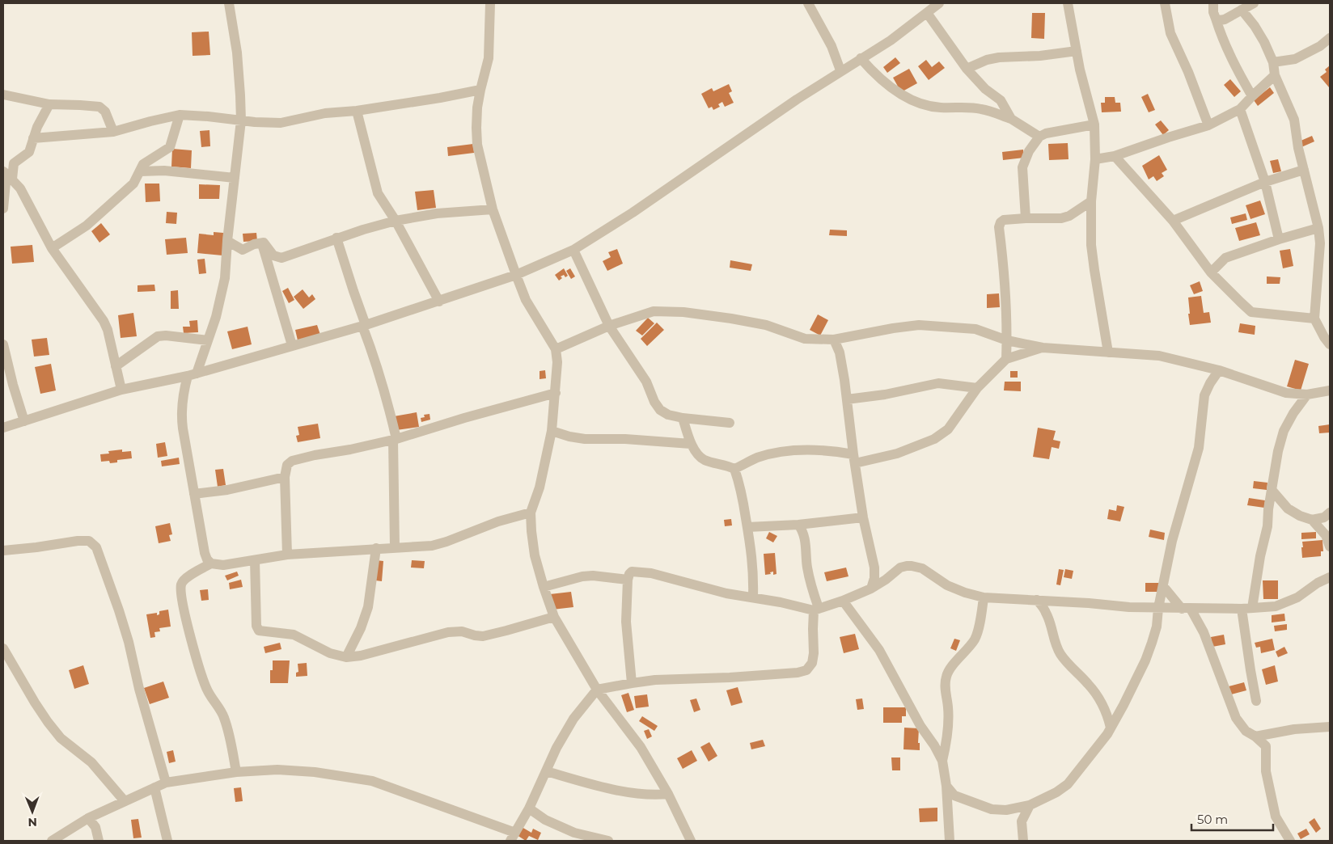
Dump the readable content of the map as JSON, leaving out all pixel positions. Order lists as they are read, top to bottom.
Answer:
{
  "scale_bar": "50 m",
  "north": "bottom"
}
